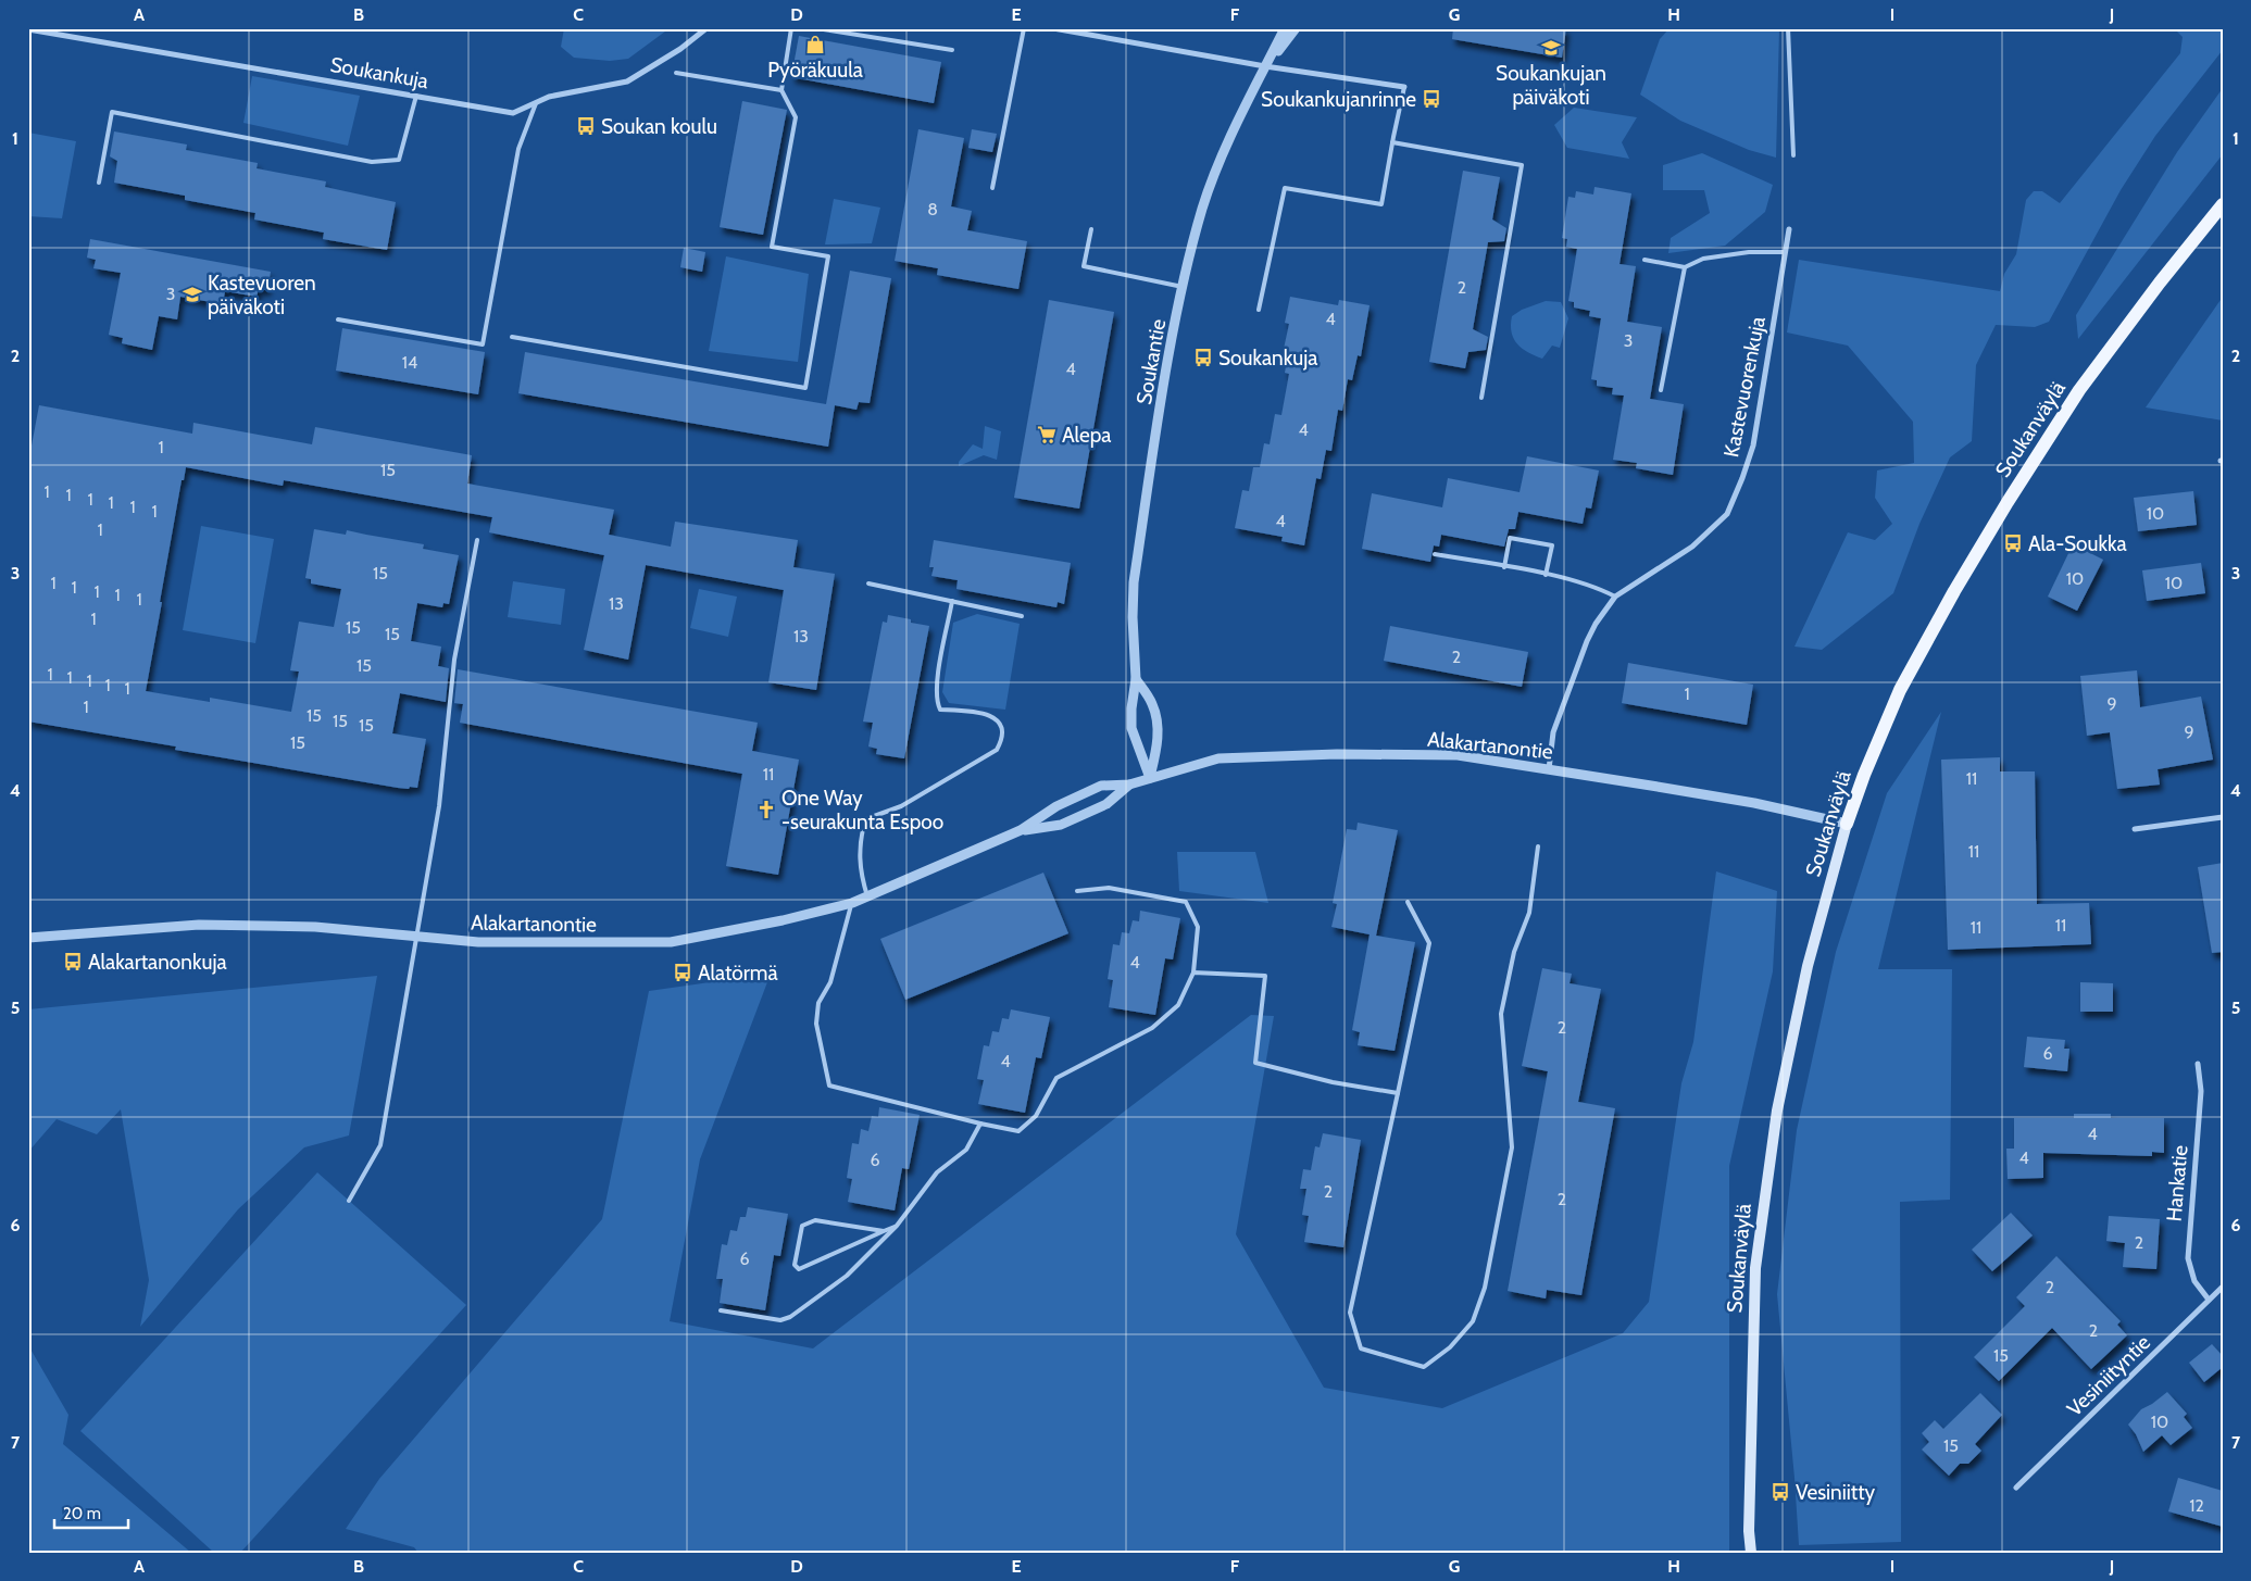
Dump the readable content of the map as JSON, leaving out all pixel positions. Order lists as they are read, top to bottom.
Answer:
{
  "streets": {
    "main road": ["Soukanväylä"],
    "street": [
      "Soukankuja",
      "Soukantie",
      "Kastevuorenkuja",
      "Alakartanontie",
      "Hankatie",
      "Vesiniityntie"
    ]
  },
  "crossings": [
    ["Soukantie", "Alakartanontie"],
    ["Kastevuorenkuja", "Alakartanontie"],
    ["Soukanväylä", "Alakartanontie"],
    ["Hankatie", "Vesiniityntie"]
  ],
  "places": {
    "shop": ["Pyöräkuula"],
    "school or university": ["Soukankujan päiväkoti", "Kastevuoren päiväkoti"],
    "bus stop": [
      "Soukankujanrinne",
      "Soukan koulu",
      "Soukankuja",
      "Ala-Soukka",
      "Alakartanonkuja",
      "Alatörmä",
      "Vesiniitty"
    ],
    "supermarket": ["Alepa"],
    "church": ["One Way -seurakunta Espoo"]
  },
  "house_numbers": [
    "8",
    "2",
    "3",
    "4",
    "3",
    "14",
    "4",
    "4",
    "1",
    "15",
    "1",
    "1",
    "1",
    "1",
    "1",
    "1",
    "10",
    "4",
    "1",
    "15",
    "10",
    "1",
    "10",
    "1",
    "1",
    "1",
    "1",
    "13",
    "1",
    "15",
    "15",
    "13",
    "2",
    "15",
    "1",
    "1",
    "1",
    "1",
    "1",
    "1",
    "9",
    "1",
    "15",
    "15",
    "15",
    "9",
    "15",
    "11",
    "11",
    "11",
    "11",
    "11",
    "4",
    "2",
    "6",
    "4",
    "4",
    "4",
    "6",
    "2",
    "2",
    "2",
    "6",
    "2",
    "2",
    "15",
    "10",
    "15",
    "12"
  ],
  "scale_bar": "20 m",
  "grid": {
    "columns": [
      "A",
      "B",
      "C",
      "D",
      "E",
      "F",
      "G",
      "H",
      "I",
      "J"
    ],
    "rows": [
      "1",
      "2",
      "3",
      "4",
      "5",
      "6",
      "7"
    ]
  }
}
